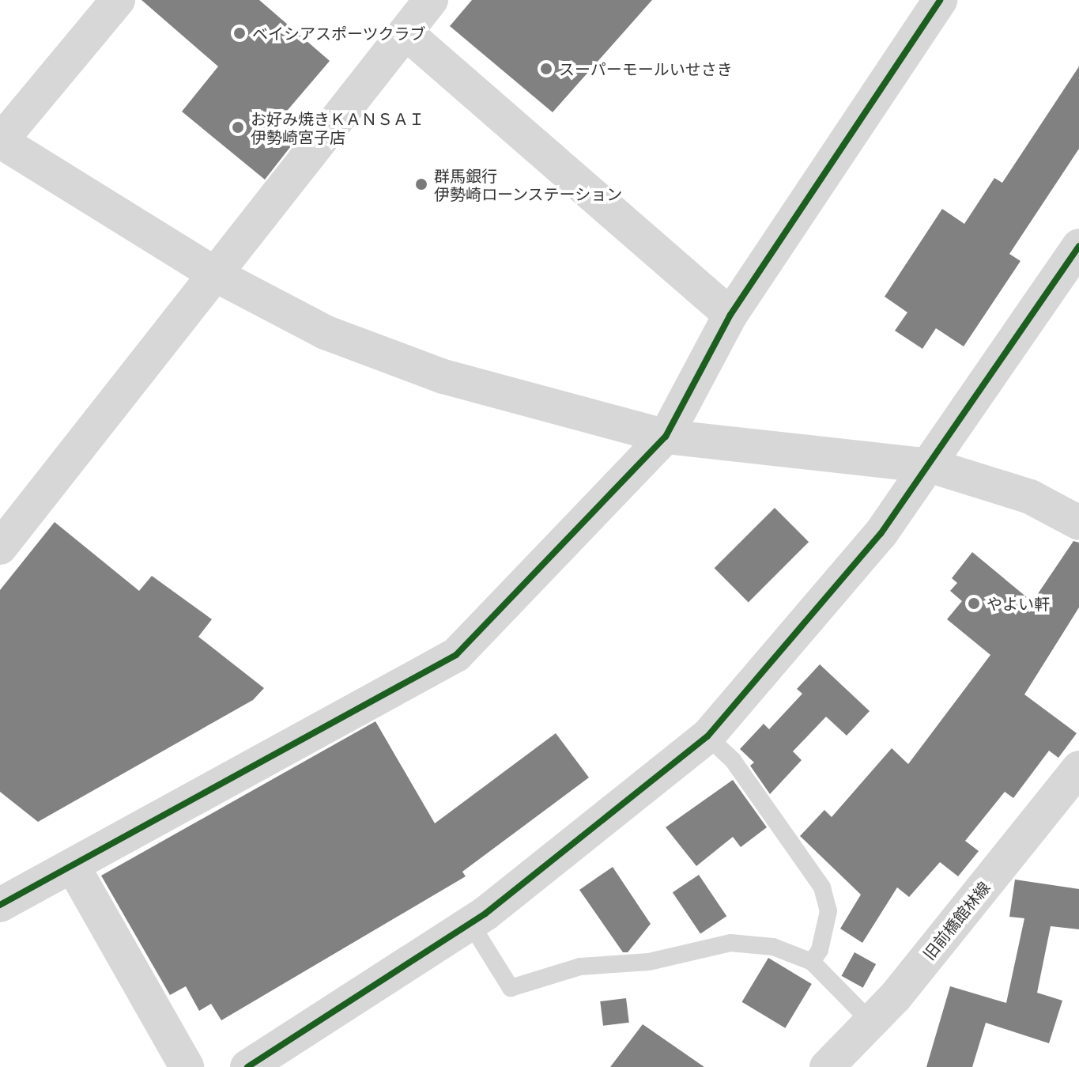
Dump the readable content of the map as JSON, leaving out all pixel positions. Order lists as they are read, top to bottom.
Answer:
{
  "streets": {
    "street": ["旧前橋館林線"]
  },
  "places": [
    "ベイシアスポーツクラブ",
    "スーパーモールいせさき",
    "お好み焼きＫＡＮＳＡＩ 伊勢崎宮子店",
    "群馬銀行 伊勢崎ローンステーション",
    "やよい軒"
  ]
}
